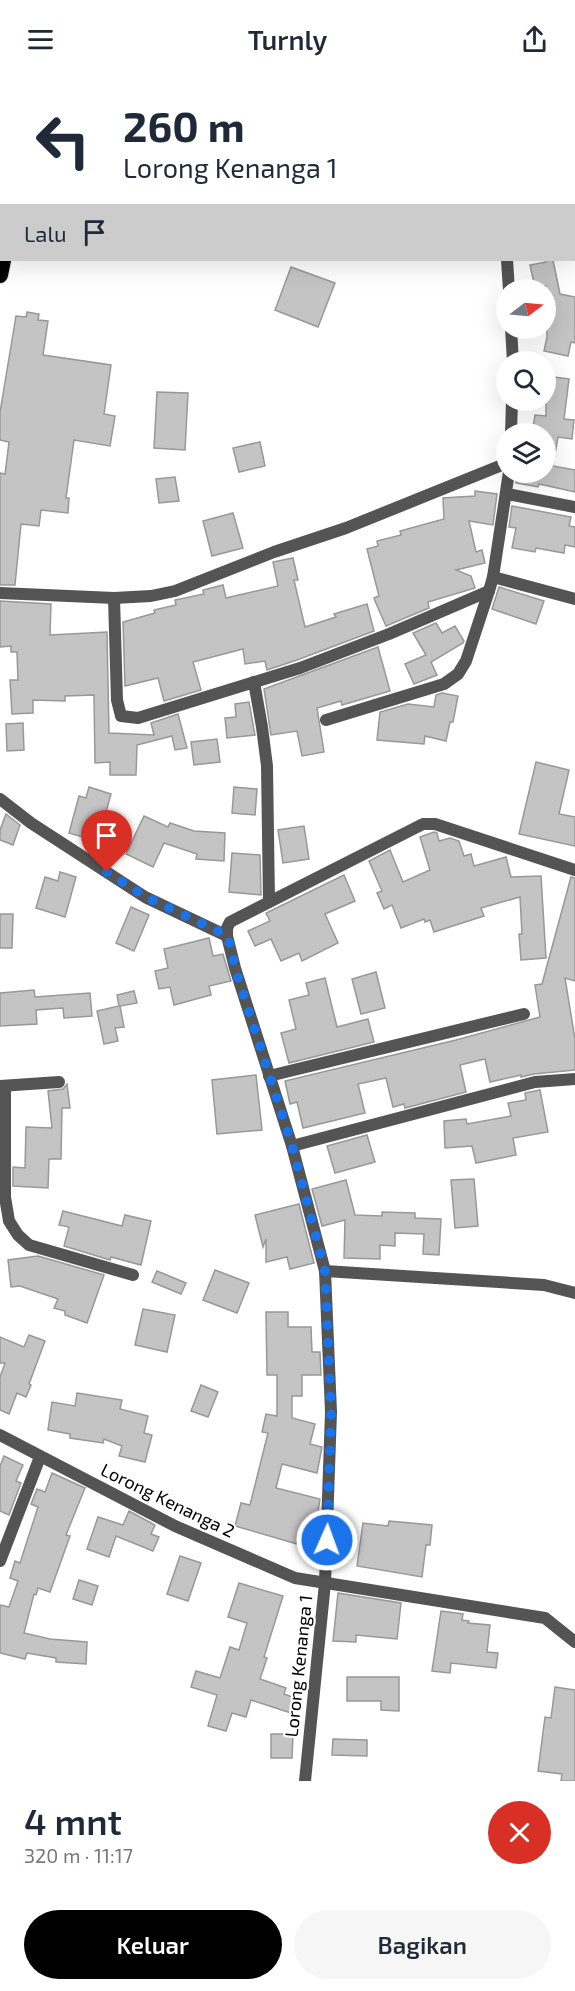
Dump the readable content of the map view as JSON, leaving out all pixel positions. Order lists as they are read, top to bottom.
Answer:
{
  "streets": {
    "street": ["Lorong Kenanga 2", "Lorong Kenanga 1"]
  },
  "crossings": [
    ["Lorong Kenanga 2", "Lorong Kenanga 1"]
  ],
  "north": "right",
  "page": {
    "header": "Turnly",
    "turn": ["260 m", "Lorong Kenanga 1"],
    "then": "Lalu",
    "heading": ["4 mnt", "320 m · 11:17"],
    "buttons": ["Keluar", "Bagikan"]
  }
}
